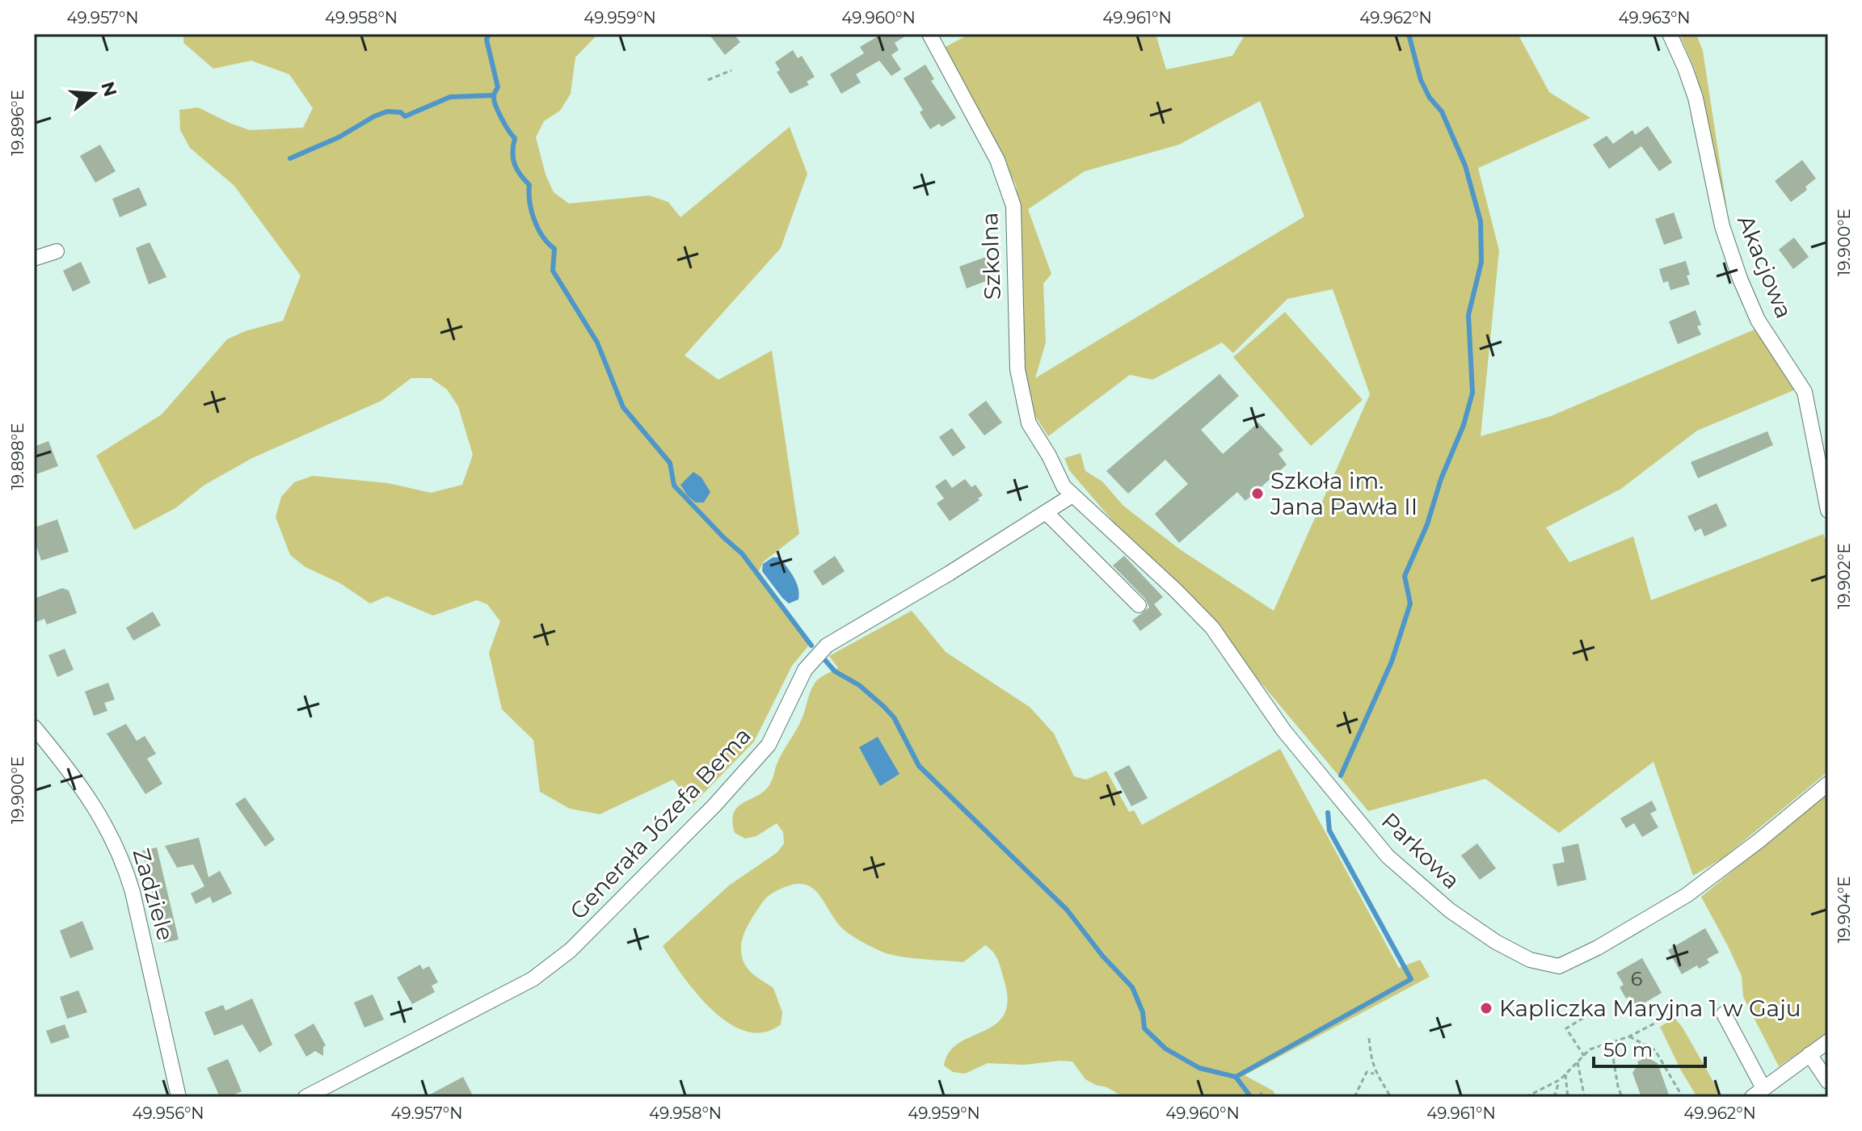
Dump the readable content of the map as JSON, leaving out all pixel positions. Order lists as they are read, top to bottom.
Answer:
{
  "streets": {
    "street": [
      "Szkolna",
      "Akacjowa",
      "Generała Józefa Bema",
      "Parkowa",
      "Zadziele"
    ]
  },
  "crossings": [
    ["Szkolna", "Generała Józefa Bema"],
    ["Szkolna", "Parkowa"],
    ["Generała Józefa Bema", "Parkowa"]
  ],
  "places": ["Szkoła im. Jana Pawła II", "Kapliczka Maryjna 1 w Gaju"],
  "house_numbers": ["6"],
  "scale_bar": "50 m",
  "north": "right",
  "coordinates": [
    "49.957°N",
    "49.958°N",
    "49.959°N",
    "49.960°N",
    "49.961°N",
    "49.962°N",
    "49.963°N",
    "19.896°E",
    "19.900°E",
    "19.898°E",
    "19.902°E",
    "19.904°E",
    "49.956°N"
  ]
}
